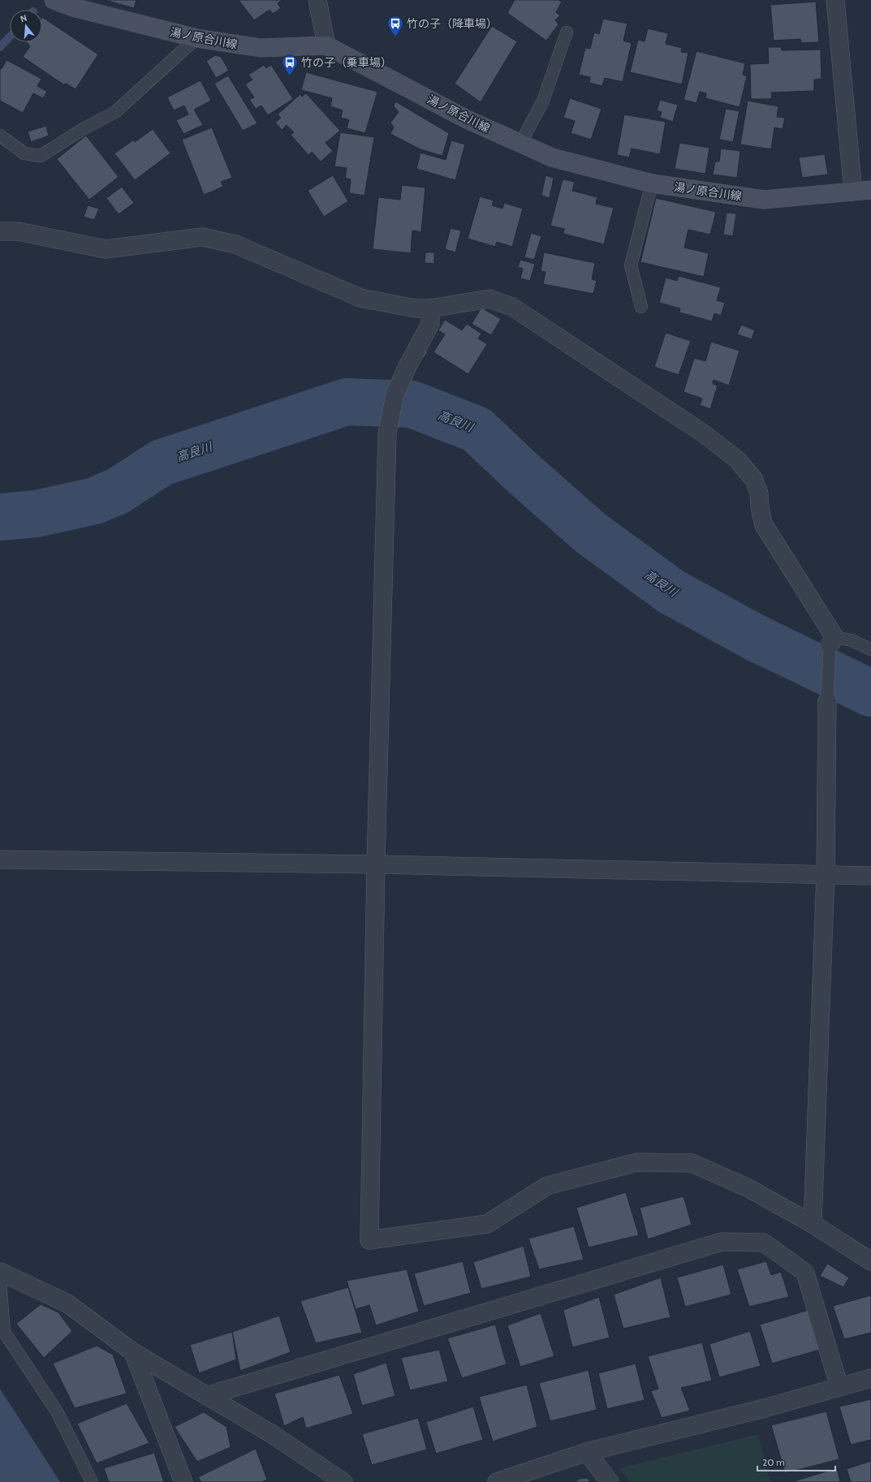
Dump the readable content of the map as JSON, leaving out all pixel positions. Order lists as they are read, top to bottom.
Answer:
{
  "streets": {
    "main road": ["湯ノ原合川線"]
  },
  "water": ["高良川"],
  "places": {
    "bus stop": ["竹の子（降車場）", "竹の子（乗車場）"]
  },
  "scale_bar": "20 m",
  "north": "top"
}
